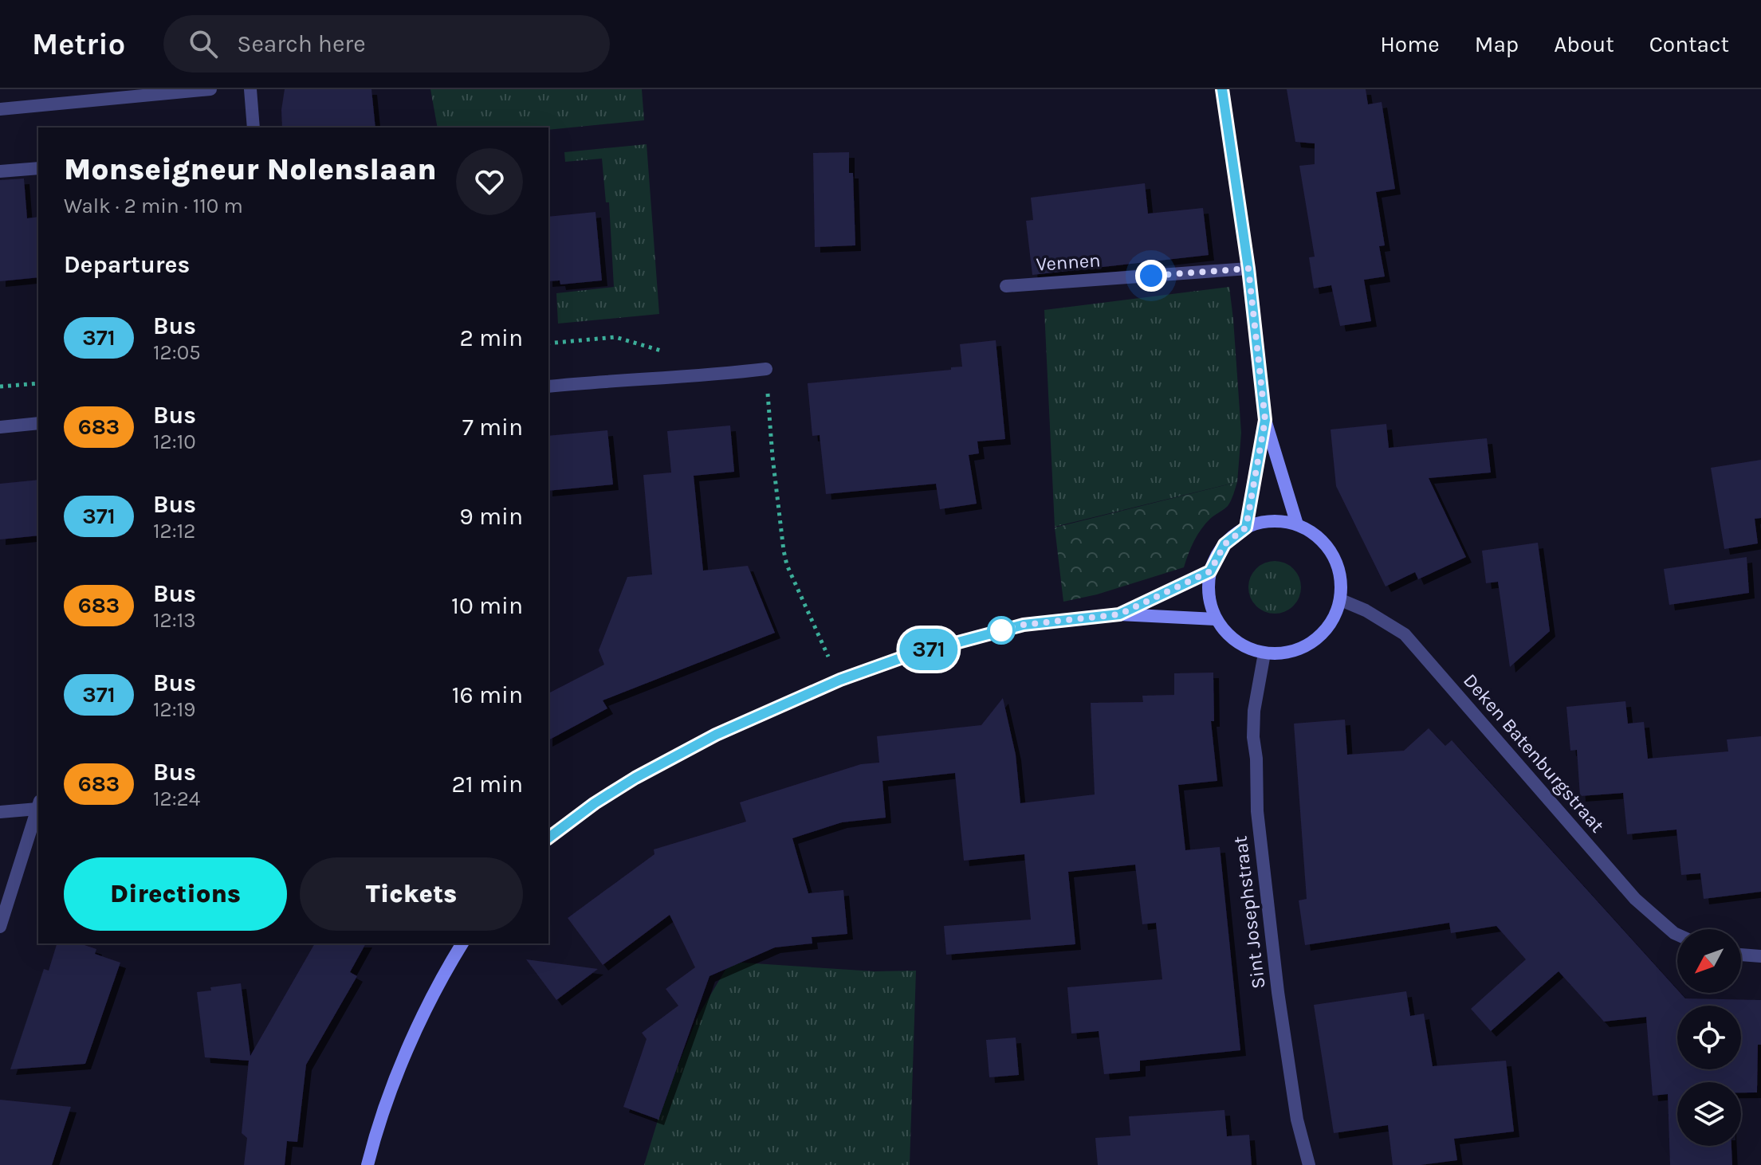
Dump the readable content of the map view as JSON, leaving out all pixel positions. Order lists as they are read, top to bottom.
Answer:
{
  "streets": {
    "street": ["Vennen", "Deken Batenburgstraat", "Sint Josephstraat"]
  },
  "crossings": [
    ["Deken Batenburgstraat", "Sint Josephstraat"]
  ],
  "lines": ["bus line 371"],
  "north": "bottom left",
  "page": {
    "header": "Metrio",
    "search": "Search here",
    "nav": [
      "Home",
      "Map",
      "About",
      "Contact"
    ],
    "on_map": "371",
    "heading": [
      ["Monseigneur Nolenslaan", "Walk · 2 min · 110 m"],
      "Departures"
    ],
    "list": [
      {
        "mark": "371",
        "name": "Bus",
        "note": "12:05",
        "value": "2 min"
      },
      {
        "mark": "683",
        "name": "Bus",
        "note": "12:10",
        "value": "7 min"
      },
      {
        "mark": "371",
        "name": "Bus",
        "note": "12:12",
        "value": "9 min"
      },
      {
        "mark": "683",
        "name": "Bus",
        "note": "12:13",
        "value": "10 min"
      },
      {
        "mark": "371",
        "name": "Bus",
        "note": "12:19",
        "value": "16 min"
      },
      {
        "mark": "683",
        "name": "Bus",
        "note": "12:24",
        "value": "21 min"
      }
    ],
    "buttons": ["Directions", "Tickets"]
  }
}
